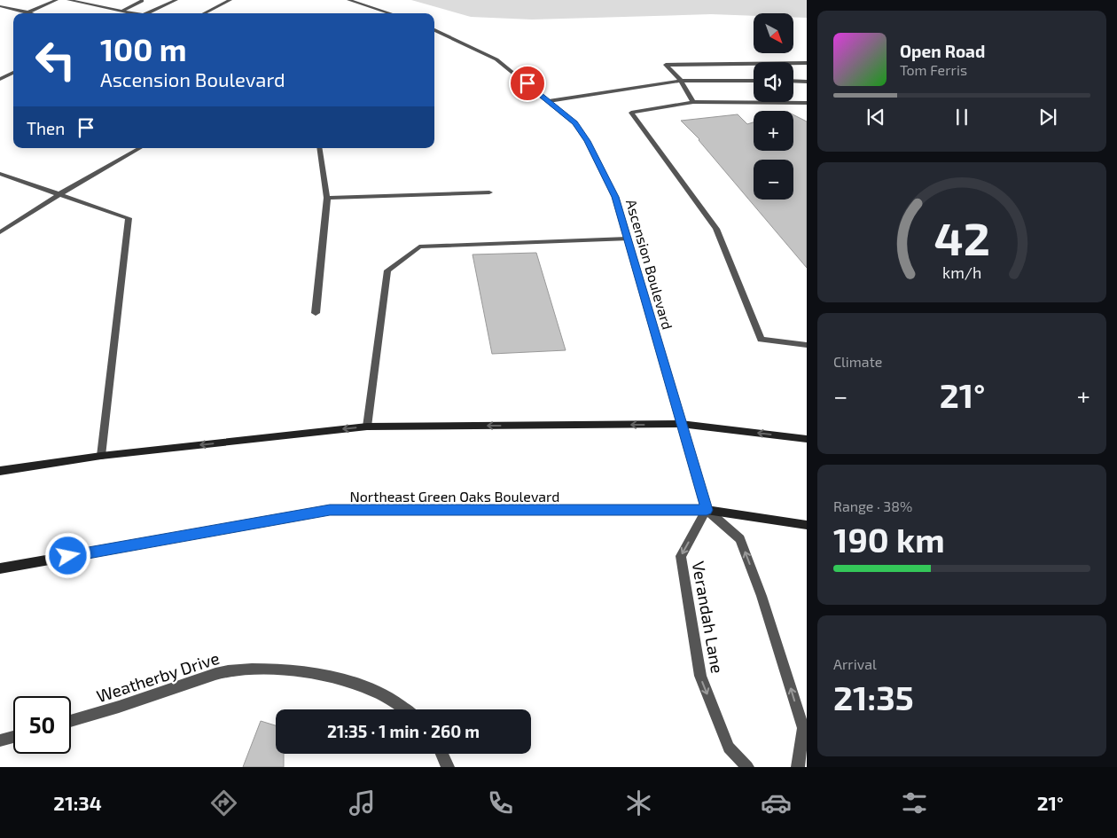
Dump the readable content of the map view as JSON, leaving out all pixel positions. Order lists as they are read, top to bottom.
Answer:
{
  "streets": {
    "main road": ["Northeast Green Oaks Boulevard"],
    "street": ["Ascension Boulevard", "Verandah Lane", "Weatherby Drive"]
  },
  "crossings": [
    ["Ascension Boulevard", "Northeast Green Oaks Boulevard"],
    ["Ascension Boulevard", "Verandah Lane"],
    ["Northeast Green Oaks Boulevard", "Verandah Lane"]
  ],
  "north": "bottom right",
  "page": {
    "map_buttons": ["+", "−"],
    "turn": ["100 m", "Ascension Boulevard"],
    "song": ["Open Road", "Tom Ferris"],
    "then": "Then",
    "tile": [
      "Climate",
      ["Range · 38%", "190 km"],
      ["Arrival", "21:35"]
    ],
    "heat": ["−", "21°", "+"],
    "limit": "50",
    "trip": "21:35 · 1 min · 260 m",
    "tabs": ["21:34", "21°"],
    "gauge": ["42", "km/h"]
  }
}
